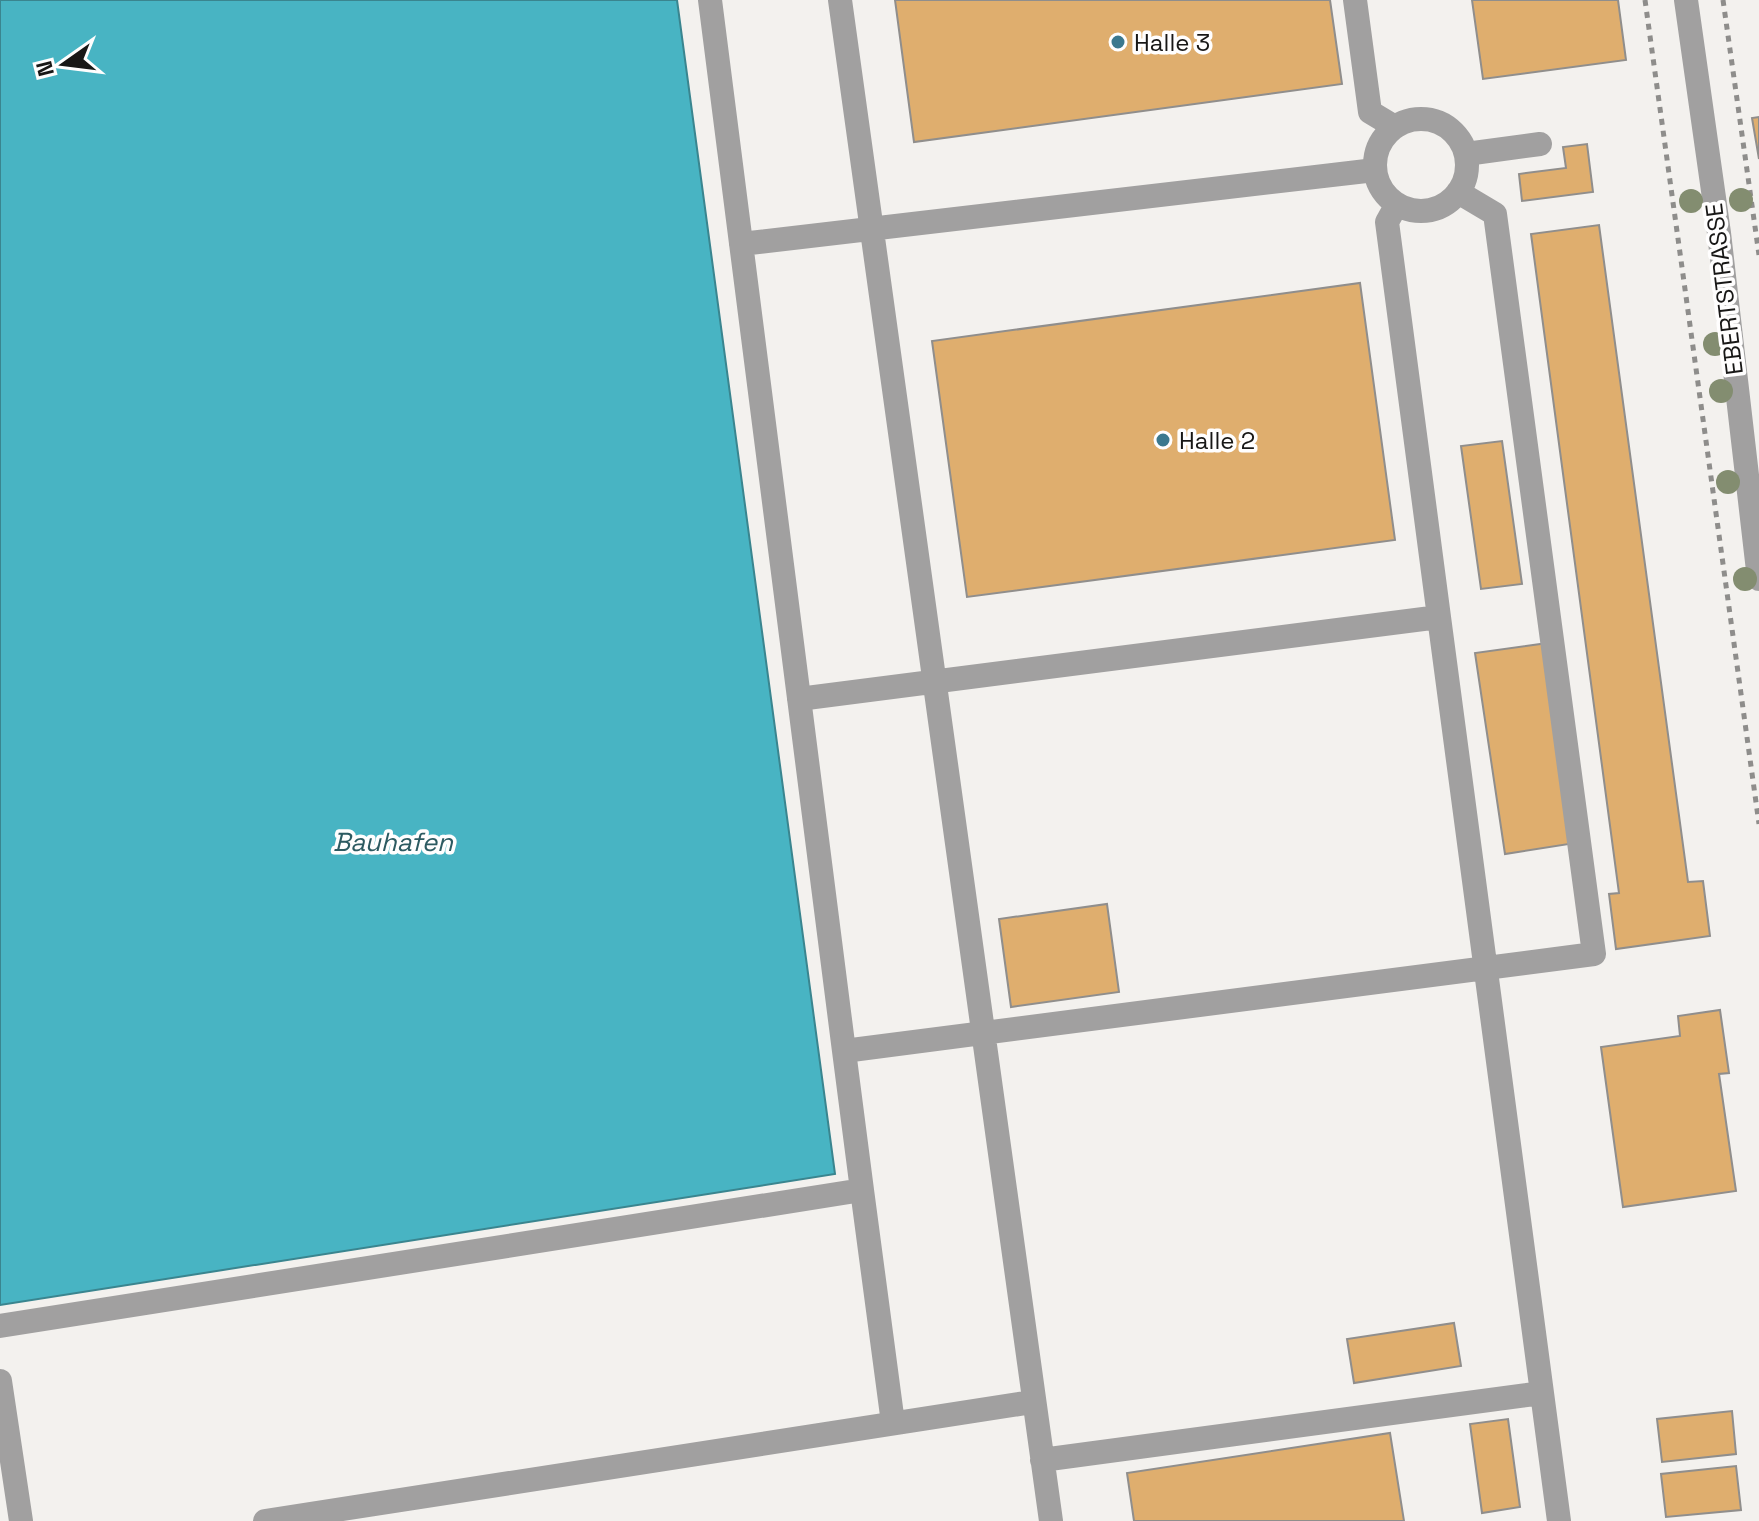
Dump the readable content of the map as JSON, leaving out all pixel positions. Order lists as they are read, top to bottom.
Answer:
{
  "streets": {
    "street": ["EBERTSTRASSE"]
  },
  "water": ["Bauhafen"],
  "places": ["Halle 3", "Halle 2"],
  "north": "left"
}
